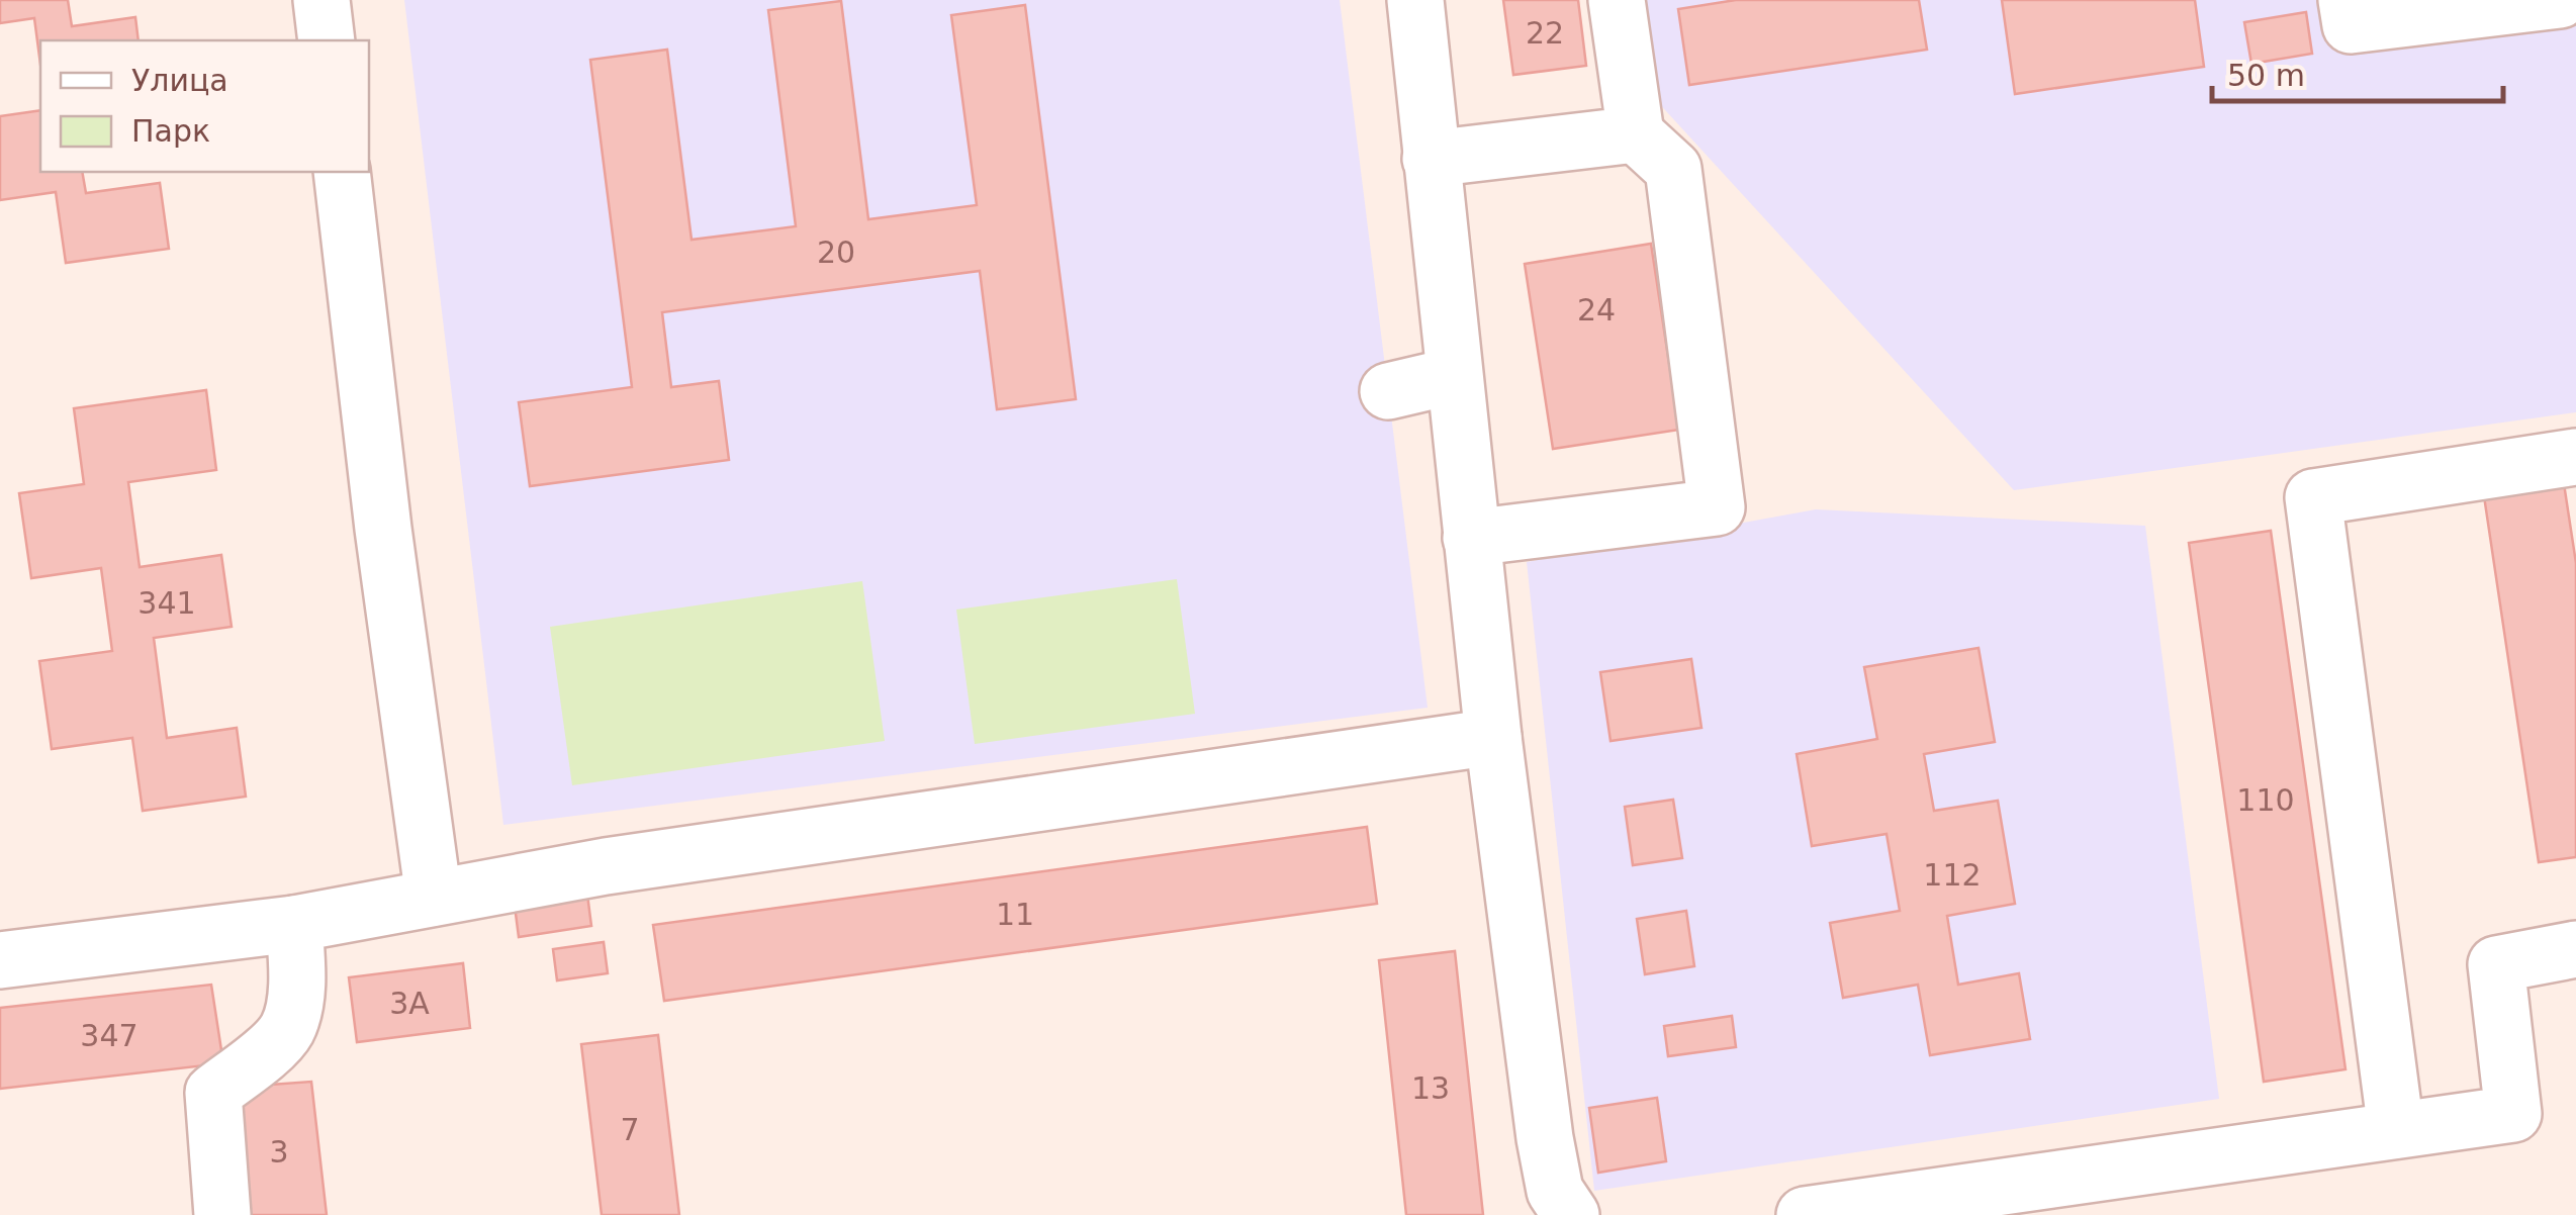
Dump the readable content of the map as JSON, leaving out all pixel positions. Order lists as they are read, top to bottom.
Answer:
{
  "house_numbers": [
    "22",
    "20",
    "24",
    "341",
    "110",
    "112",
    "11",
    "3А",
    "347",
    "13",
    "7",
    "3"
  ],
  "legend": ["Улица", "Парк"],
  "scale_bar": "50 m"
}
